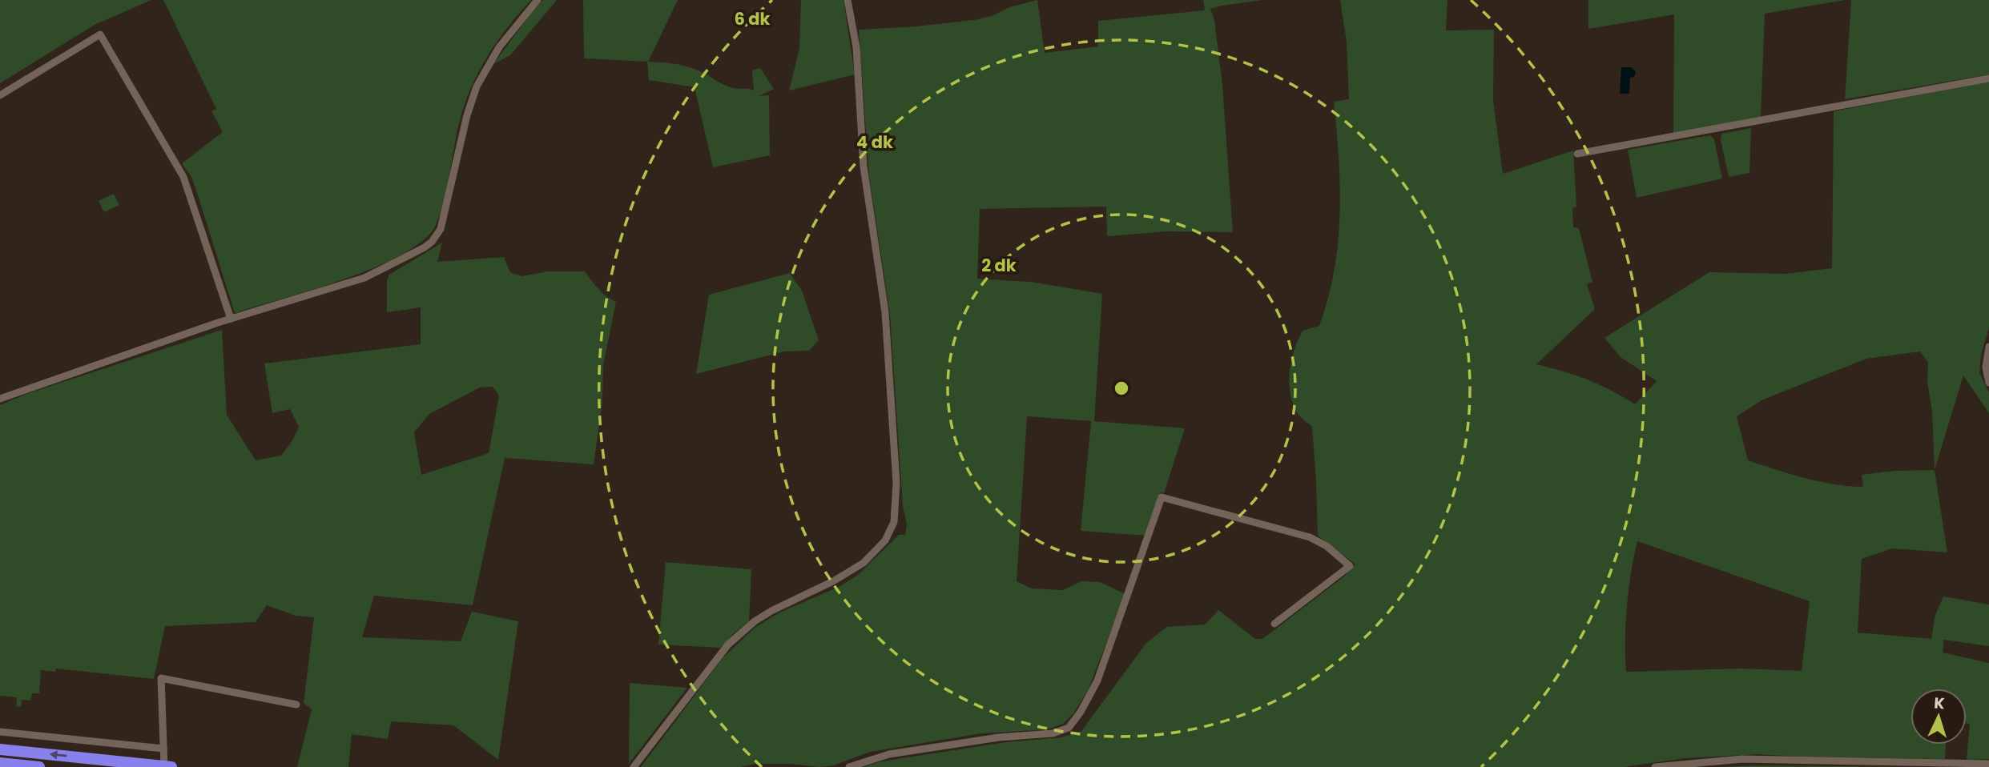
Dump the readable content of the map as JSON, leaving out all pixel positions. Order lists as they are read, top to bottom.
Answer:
{
  "north": "top",
  "rings": ["6 dk", "4 dk", "2 dk"]
}
